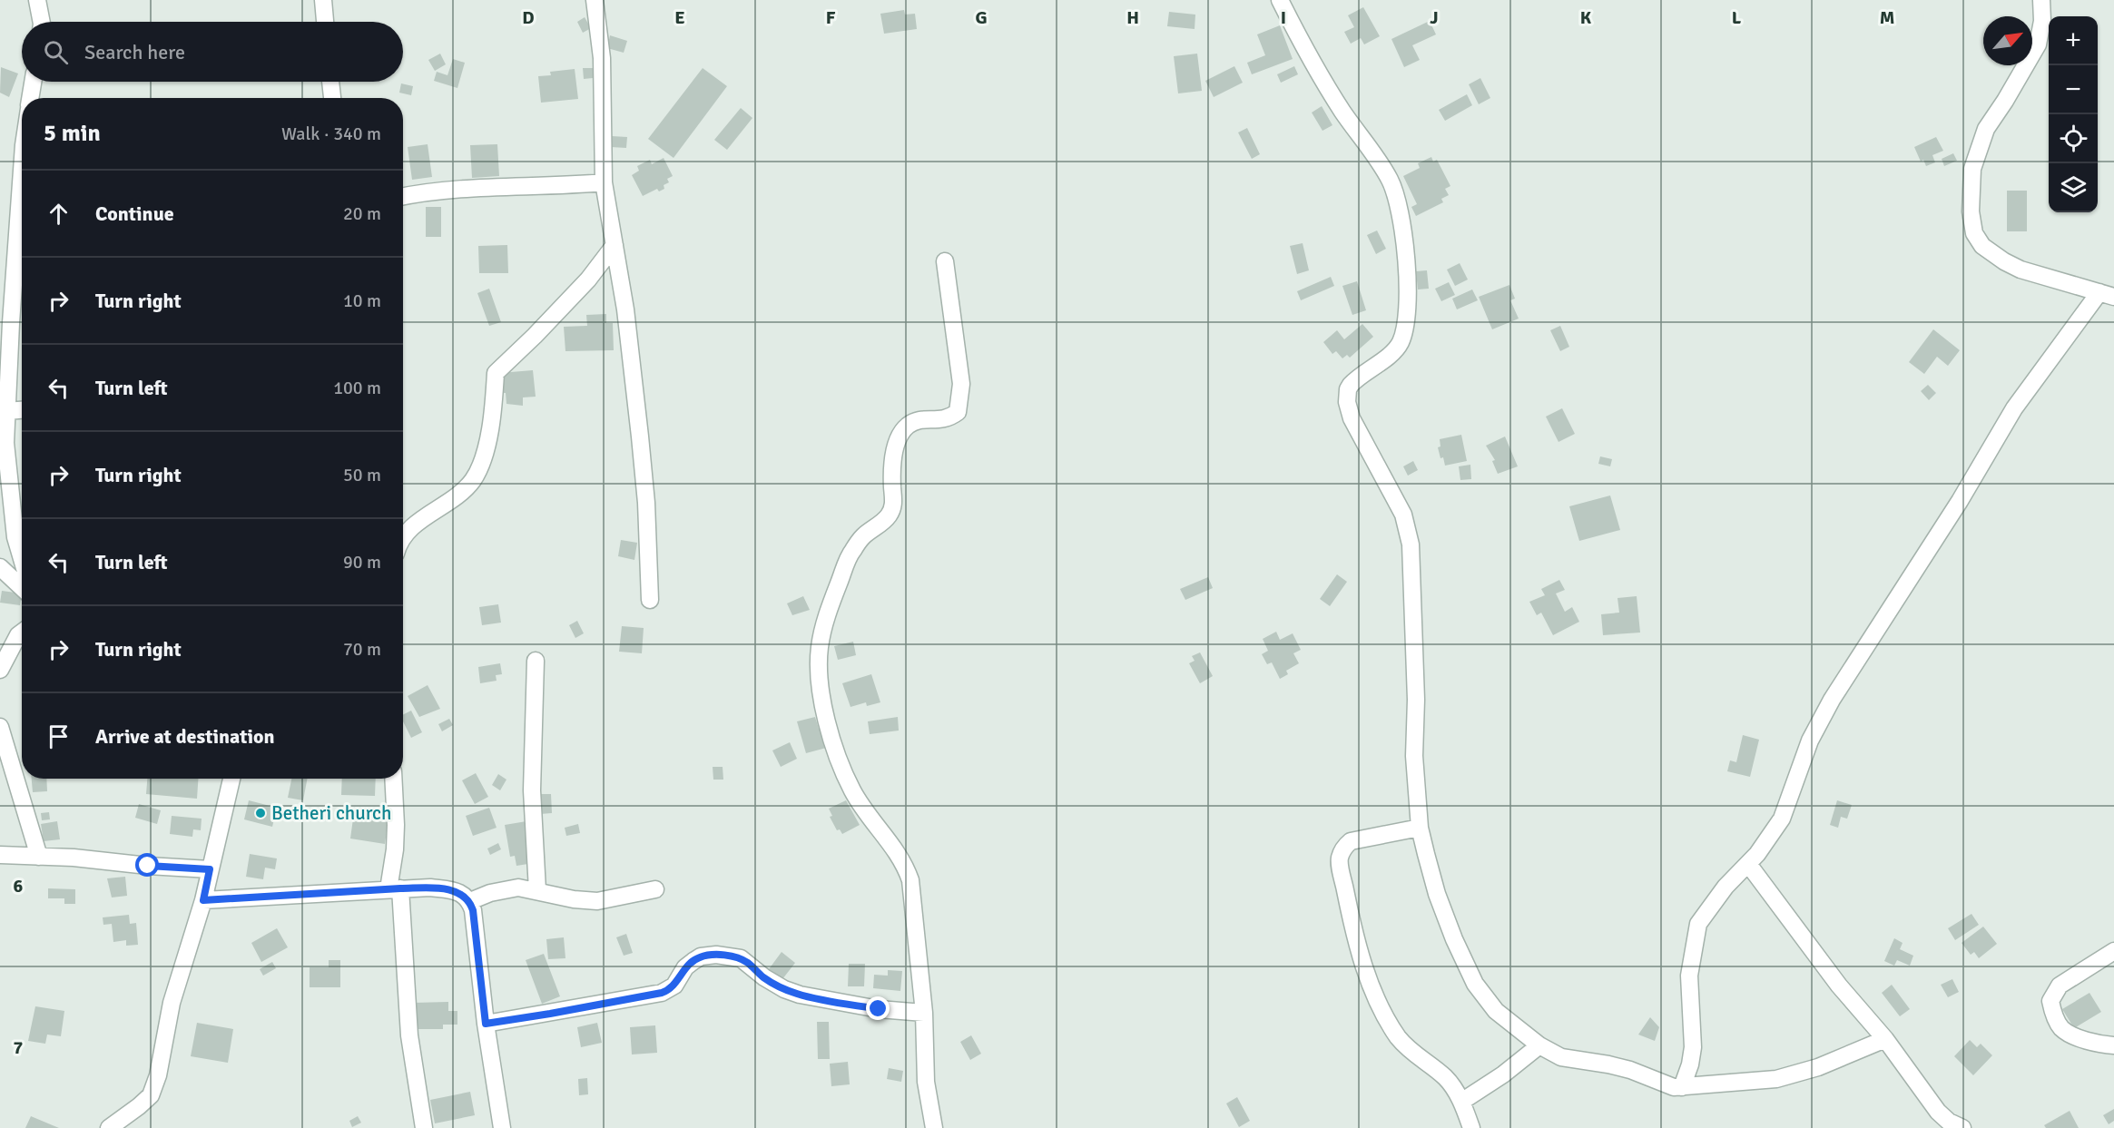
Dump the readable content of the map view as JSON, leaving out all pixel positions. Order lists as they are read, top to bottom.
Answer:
{
  "places": ["Betheri church"],
  "north": "top right",
  "page": {
    "map_buttons": ["+", "−"],
    "search": "Search here",
    "heading": ["5 min", "Walk · 340 m"],
    "list": [
      ["Continue", "20 m"],
      ["Turn right", "10 m"],
      ["Turn left", "100 m"],
      ["Turn right", "50 m"],
      ["Turn left", "90 m"],
      ["Turn right", "70 m"],
      "Arrive at destination"
    ]
  },
  "grid": {
    "columns": [
      "D",
      "E",
      "F",
      "G",
      "H",
      "I",
      "J",
      "K",
      "L",
      "M"
    ],
    "rows": ["6", "7"]
  }
}
